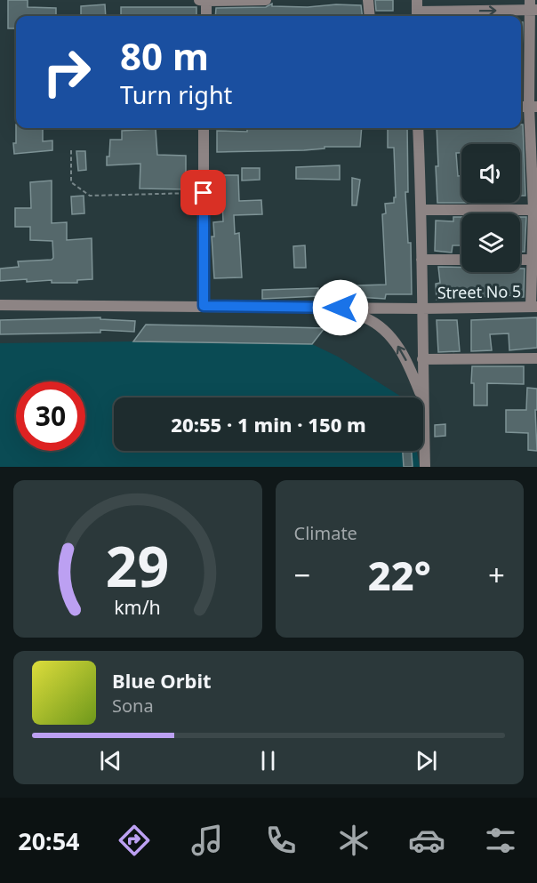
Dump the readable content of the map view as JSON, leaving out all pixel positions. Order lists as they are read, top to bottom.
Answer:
{
  "streets": {
    "street": ["Street No 5"]
  },
  "page": {
    "turn": ["80 m", "Turn right"],
    "limit": "30",
    "trip": "20:55 · 1 min · 150 m",
    "tile": "Climate",
    "heat": ["−", "22°", "+"],
    "song": ["Blue Orbit", "Sona"],
    "tabs": "20:54",
    "gauge": ["29", "km/h"]
  }
}
